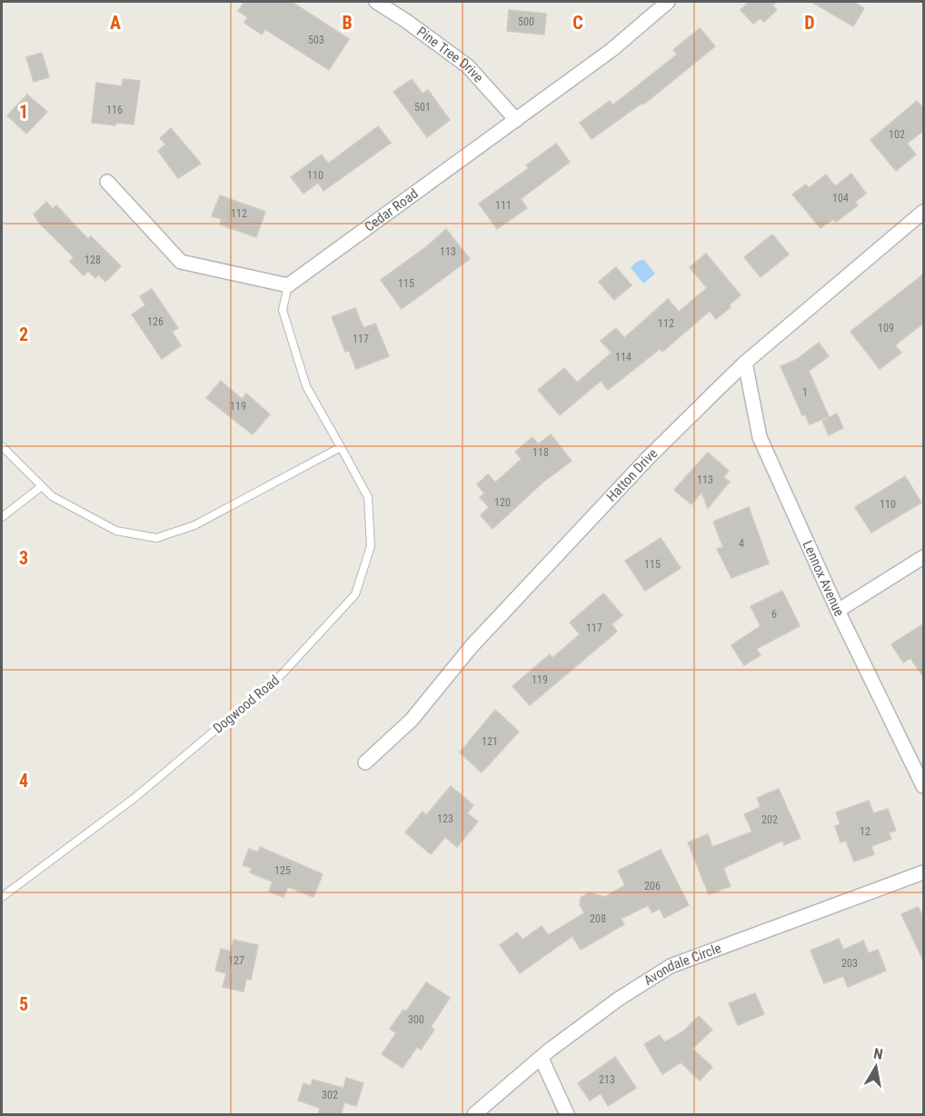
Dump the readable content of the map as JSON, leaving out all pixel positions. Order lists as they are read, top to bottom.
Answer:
{
  "streets": {
    "street": [
      "Pine Tree Drive",
      "Cedar Road",
      "Hatton Drive",
      "Lennox Avenue",
      "Avondale Circle"
    ],
    "lane": ["Dogwood Road"]
  },
  "crossings": [
    ["Pine Tree Drive", "Cedar Road"],
    ["Cedar Road", "Dogwood Road"],
    ["Hatton Drive", "Lennox Avenue"]
  ],
  "house_numbers": [
    "500",
    "503",
    "501",
    "116",
    "102",
    "110",
    "104",
    "111",
    "112",
    "113",
    "128",
    "115",
    "126",
    "112",
    "109",
    "117",
    "114",
    "1",
    "119",
    "118",
    "113",
    "120",
    "110",
    "4",
    "115",
    "6",
    "117",
    "119",
    "121",
    "123",
    "202",
    "12",
    "125",
    "206",
    "208",
    "127",
    "203",
    "300",
    "213",
    "302"
  ],
  "north": "top",
  "grid": {
    "columns": [
      "A",
      "B",
      "C",
      "D"
    ],
    "rows": [
      "1",
      "2",
      "3",
      "4",
      "5"
    ]
  }
}
